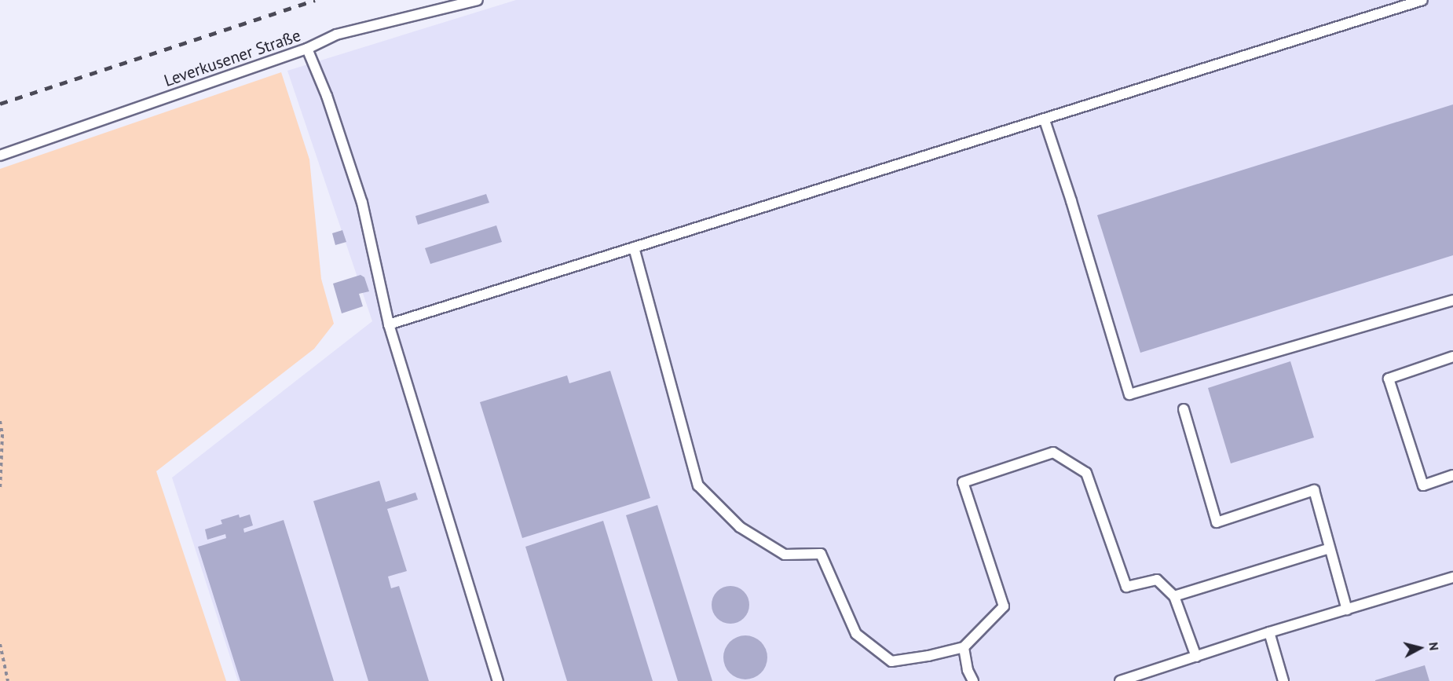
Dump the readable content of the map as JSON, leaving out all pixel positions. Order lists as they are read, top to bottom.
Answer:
{
  "streets": {
    "lane": ["Leverkusener Straße"]
  },
  "north": "right"
}
